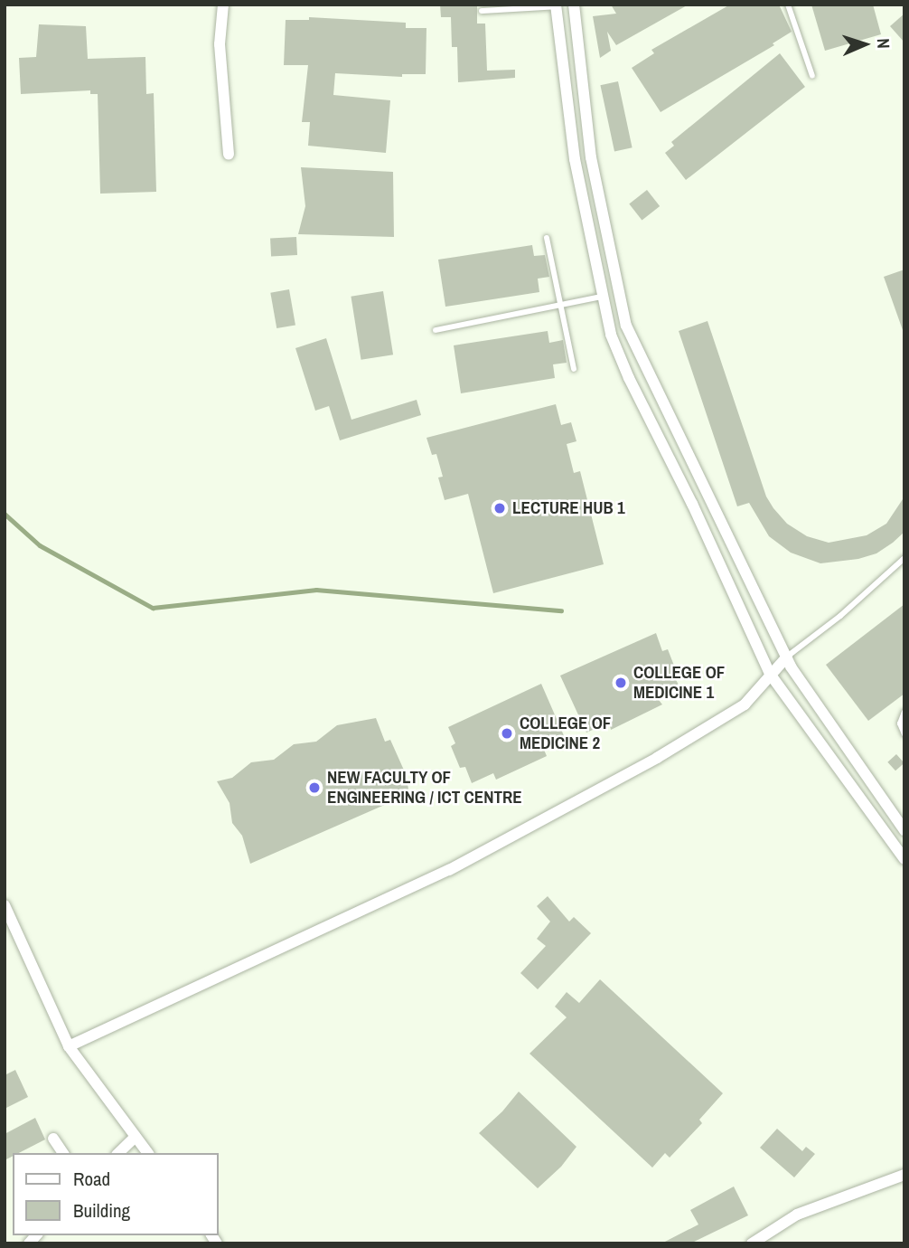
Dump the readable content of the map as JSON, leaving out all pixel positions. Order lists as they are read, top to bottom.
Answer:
{
  "places": [
    "LECTURE HUB 1",
    "COLLEGE OF MEDICINE 1",
    "COLLEGE OF MEDICINE 2",
    "NEW FACULTY OF ENGINEERING / ICT CENTRE"
  ],
  "legend": ["Road", "Building"],
  "north": "right"
}
